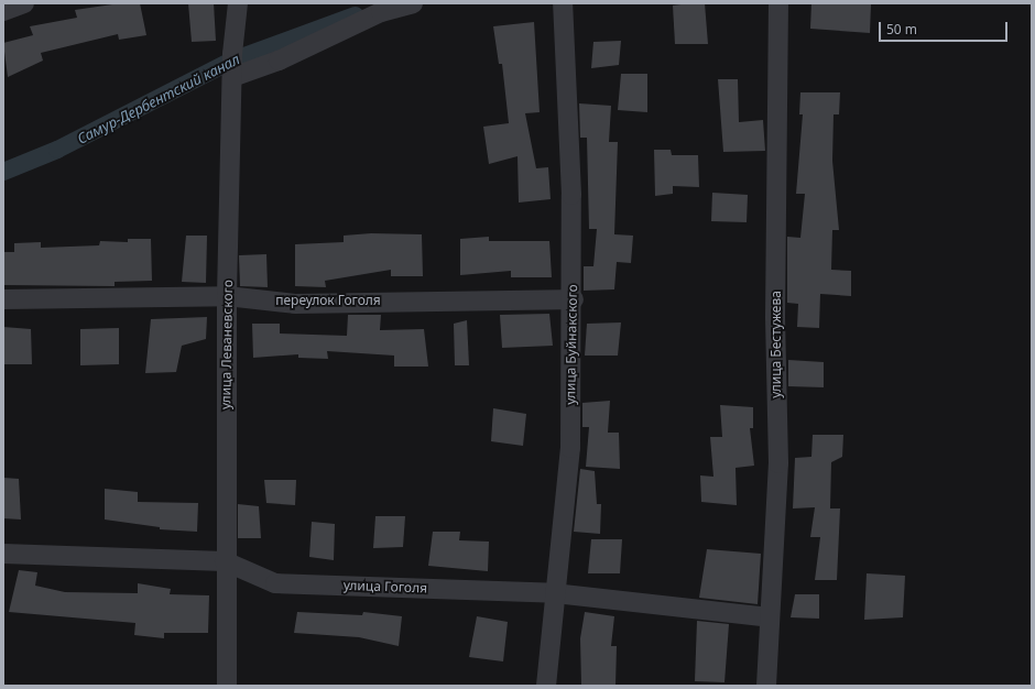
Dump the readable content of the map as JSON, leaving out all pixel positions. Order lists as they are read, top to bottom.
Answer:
{
  "streets": {
    "street": [
      "переулок Гоголя",
      "улица Леваневского",
      "улица Буйнакского",
      "улица Бестужева",
      "улица Гоголя"
    ]
  },
  "crossings": [
    ["переулок Гоголя", "улица Леваневского"],
    ["переулок Гоголя", "улица Буйнакского"],
    ["улица Леваневского", "улица Гоголя"],
    ["улица Буйнакского", "улица Гоголя"],
    ["улица Бестужева", "улица Гоголя"]
  ],
  "water": ["Самур-Дербентский канал"],
  "scale_bar": "50 m"
}
